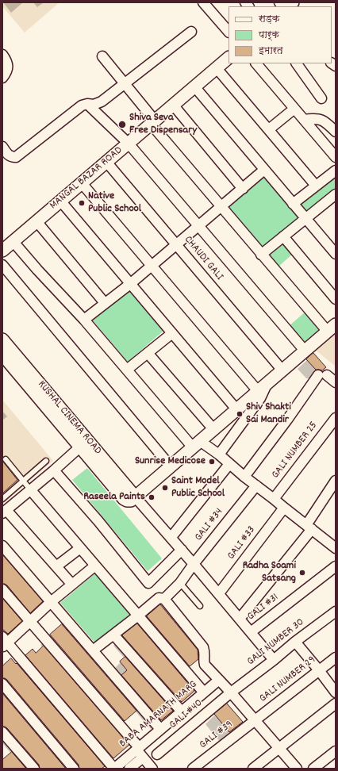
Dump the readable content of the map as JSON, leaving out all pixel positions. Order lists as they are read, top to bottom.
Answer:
{
  "streets": {
    "street": [
      "MANGAL BAZAR ROAD",
      "CHAUDI GALI",
      "KUSHAL CINEMA ROAD",
      "GALI NUMBER 25",
      "GALI #34",
      "GALI #33",
      "GALI #31",
      "GALI NUMBER 30",
      "GALI NUMBER 29",
      "BABA AMARNATH MARG",
      "GALI #40",
      "GALI #39"
    ]
  },
  "crossings": [
    ["MANGAL BAZAR ROAD", "CHAUDI GALI"],
    ["GALI NUMBER 30", "GALI #40"],
    ["GALI NUMBER 29", "GALI #39"]
  ],
  "places": [
    "Shiva Seva Free Dispensary",
    "Native Public School",
    "Shiv Shakti Sai Mandir",
    "Sunrise Medicose",
    "Saint Model Public School",
    "Raseela Paints",
    "Radha Soami Satsang"
  ],
  "legend": ["सड़क", "पार्क", "इमारत"]
}
